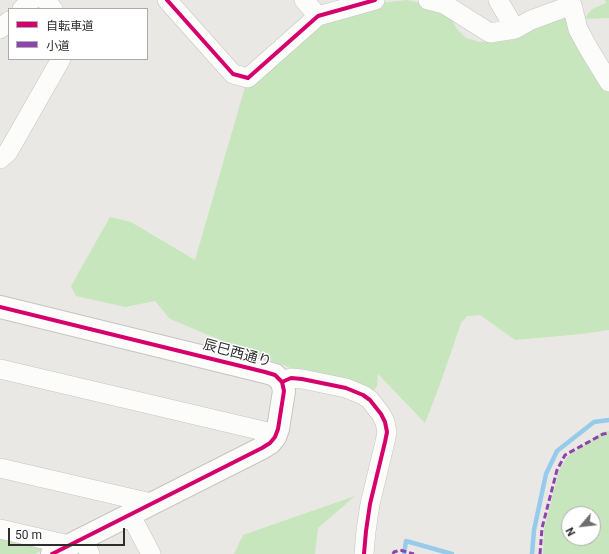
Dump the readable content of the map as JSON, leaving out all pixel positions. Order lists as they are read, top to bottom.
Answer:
{
  "streets": {
    "street": ["辰巳西通り"]
  },
  "legend": ["自転車道", "小道"],
  "scale_bar": "50 m",
  "north": "bottom left"
}
